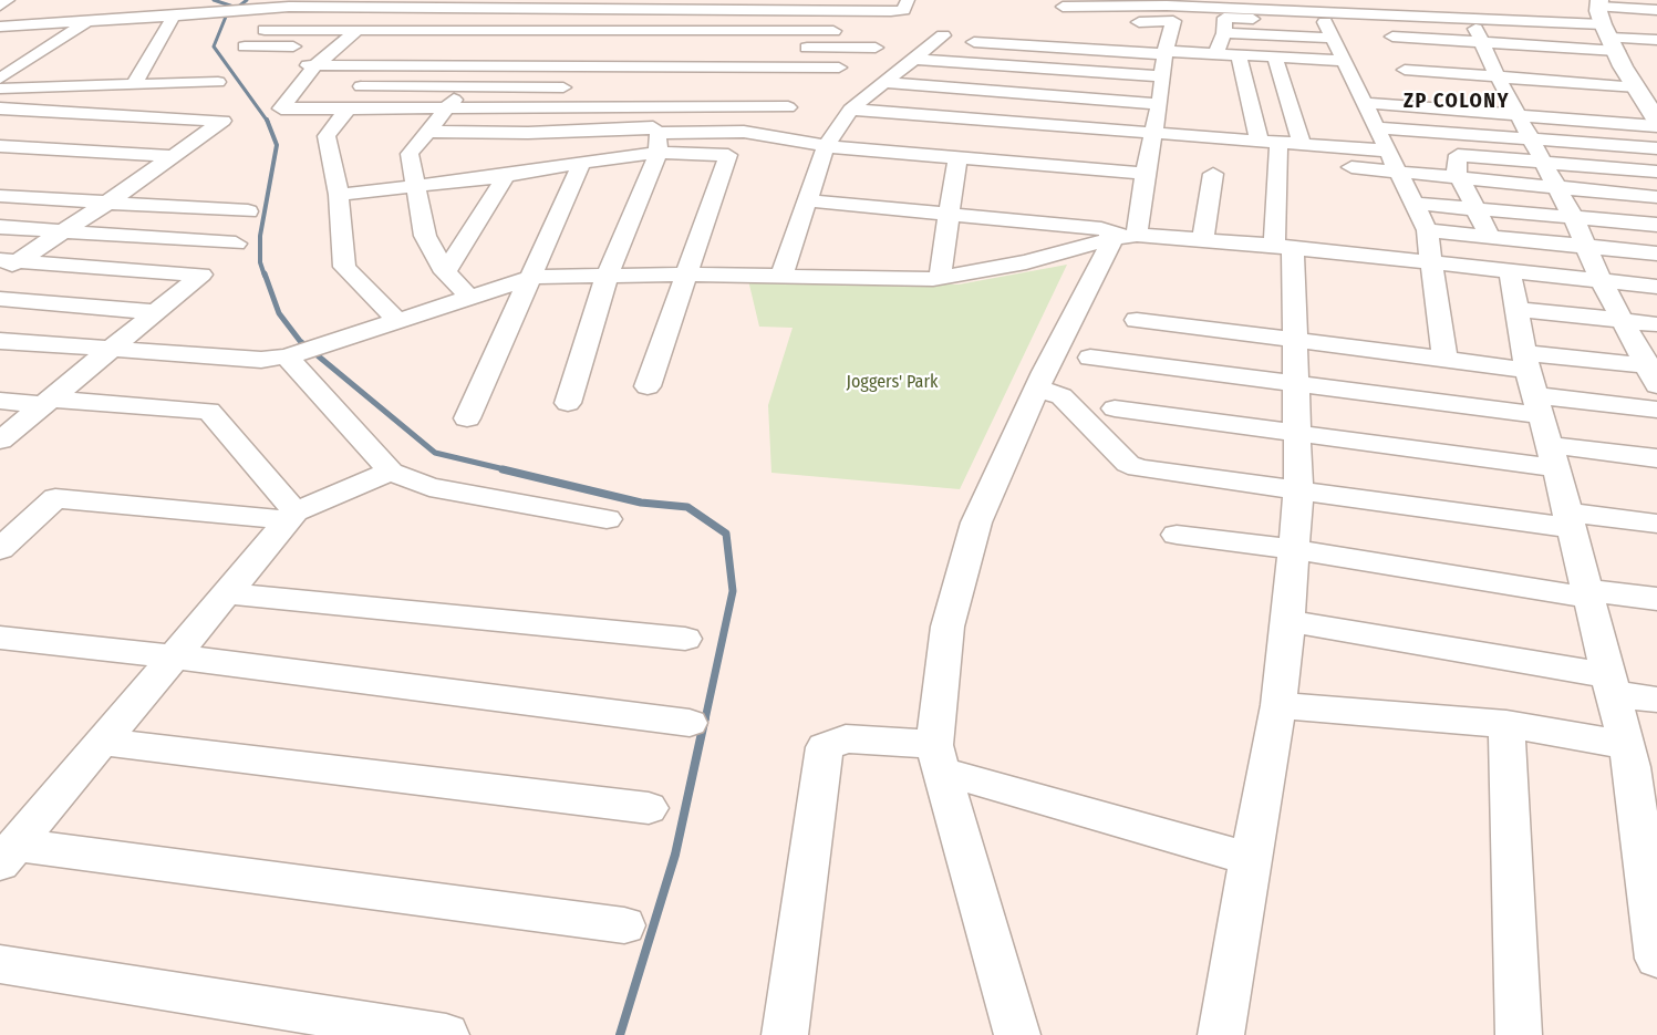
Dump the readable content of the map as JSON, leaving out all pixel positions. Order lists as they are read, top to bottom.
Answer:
{
  "districts": ["ZP COLONY"],
  "parks": ["Joggers' Park"]
}
